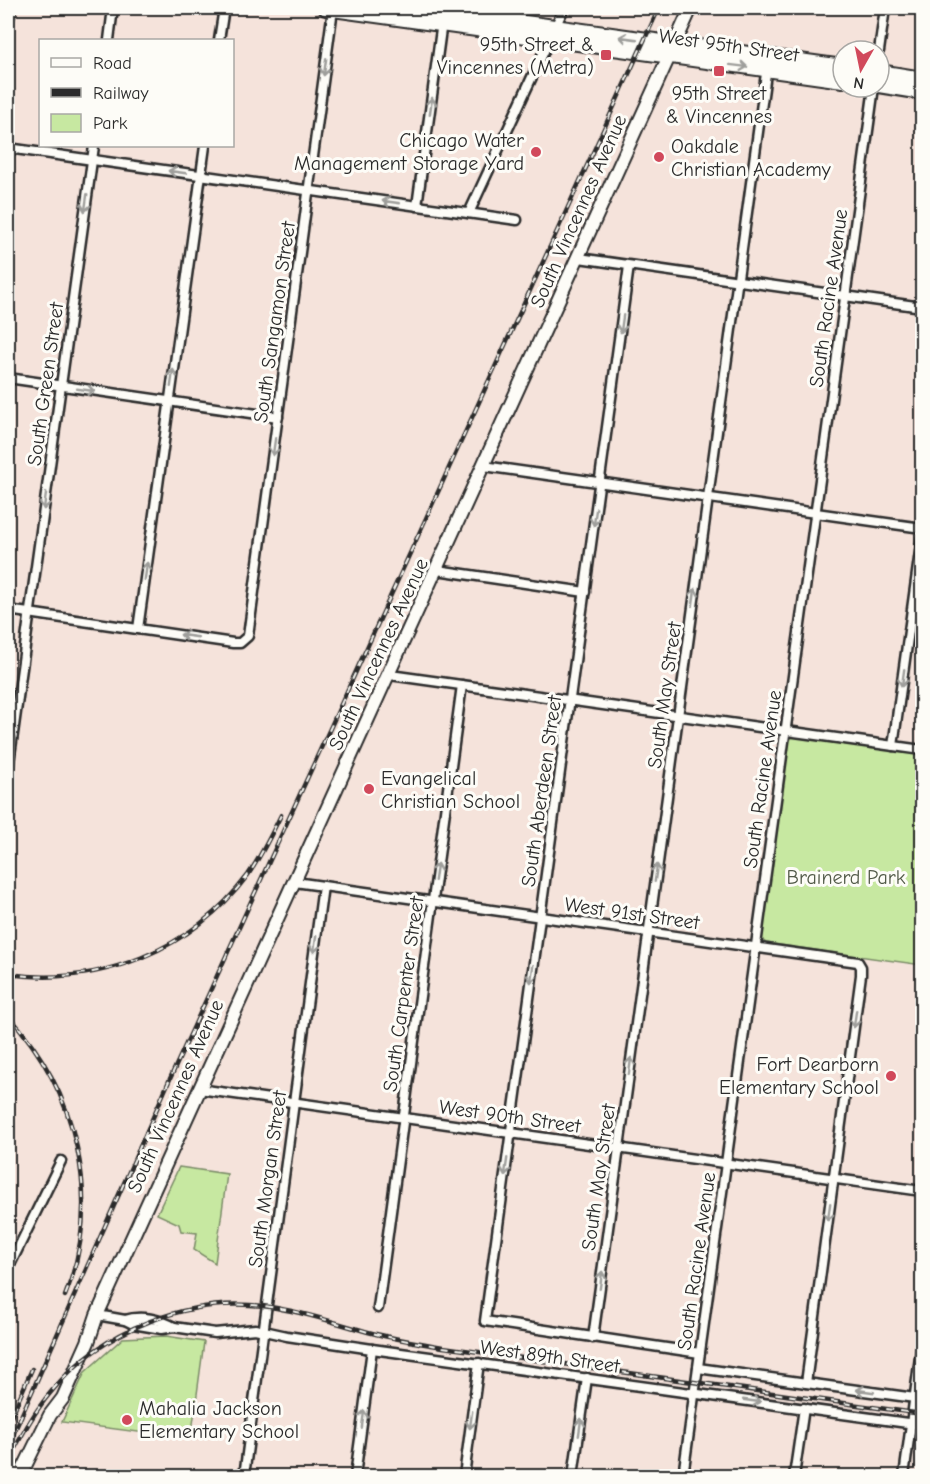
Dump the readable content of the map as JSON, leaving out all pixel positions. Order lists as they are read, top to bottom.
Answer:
{
  "streets": {
    "main road": ["West 95th Street", "South Vincennes Avenue"],
    "street": [
      "South Racine Avenue",
      "South Sangamon Street",
      "South Green Street",
      "South May Street",
      "South Aberdeen Street",
      "West 91st Street",
      "South Carpenter Street",
      "West 90th Street",
      "South Morgan Street",
      "West 89th Street"
    ]
  },
  "crossings": [
    ["West 95th Street", "South Vincennes Avenue"],
    ["West 95th Street", "South Sangamon Street"],
    ["West 95th Street", "South May Street"],
    ["South Vincennes Avenue", "West 91st Street"],
    ["South Vincennes Avenue", "West 90th Street"],
    ["South Vincennes Avenue", "West 89th Street"],
    ["South Racine Avenue", "West 91st Street"],
    ["South Racine Avenue", "West 90th Street"],
    ["South Racine Avenue", "West 89th Street"],
    ["South May Street", "West 91st Street"],
    ["South May Street", "West 90th Street"],
    ["South May Street", "West 89th Street"],
    ["South Aberdeen Street", "West 91st Street"],
    ["South Aberdeen Street", "West 90th Street"],
    ["South Aberdeen Street", "West 89th Street"],
    ["West 91st Street", "South Carpenter Street"],
    ["West 91st Street", "West 90th Street"],
    ["West 91st Street", "South Morgan Street"],
    ["South Carpenter Street", "West 90th Street"],
    ["West 90th Street", "South Morgan Street"],
    ["South Morgan Street", "West 89th Street"]
  ],
  "one_way": [
    "South Sangamon Street",
    "South Green Street",
    "South May Street",
    "South Aberdeen Street",
    "South Morgan Street"
  ],
  "parks": ["Brainerd Park"],
  "places": {
    "transit": ["95th Street & Vincennes (Metra)", "95th Street & Vincennes"],
    "other": [
      "Chicago Water Management Storage Yard",
      "Oakdale Christian Academy",
      "Evangelical Christian School",
      "Fort Dearborn Elementary School",
      "Mahalia Jackson Elementary School"
    ]
  },
  "legend": ["Road", "Railway", "Park"],
  "north": "bottom"
}
